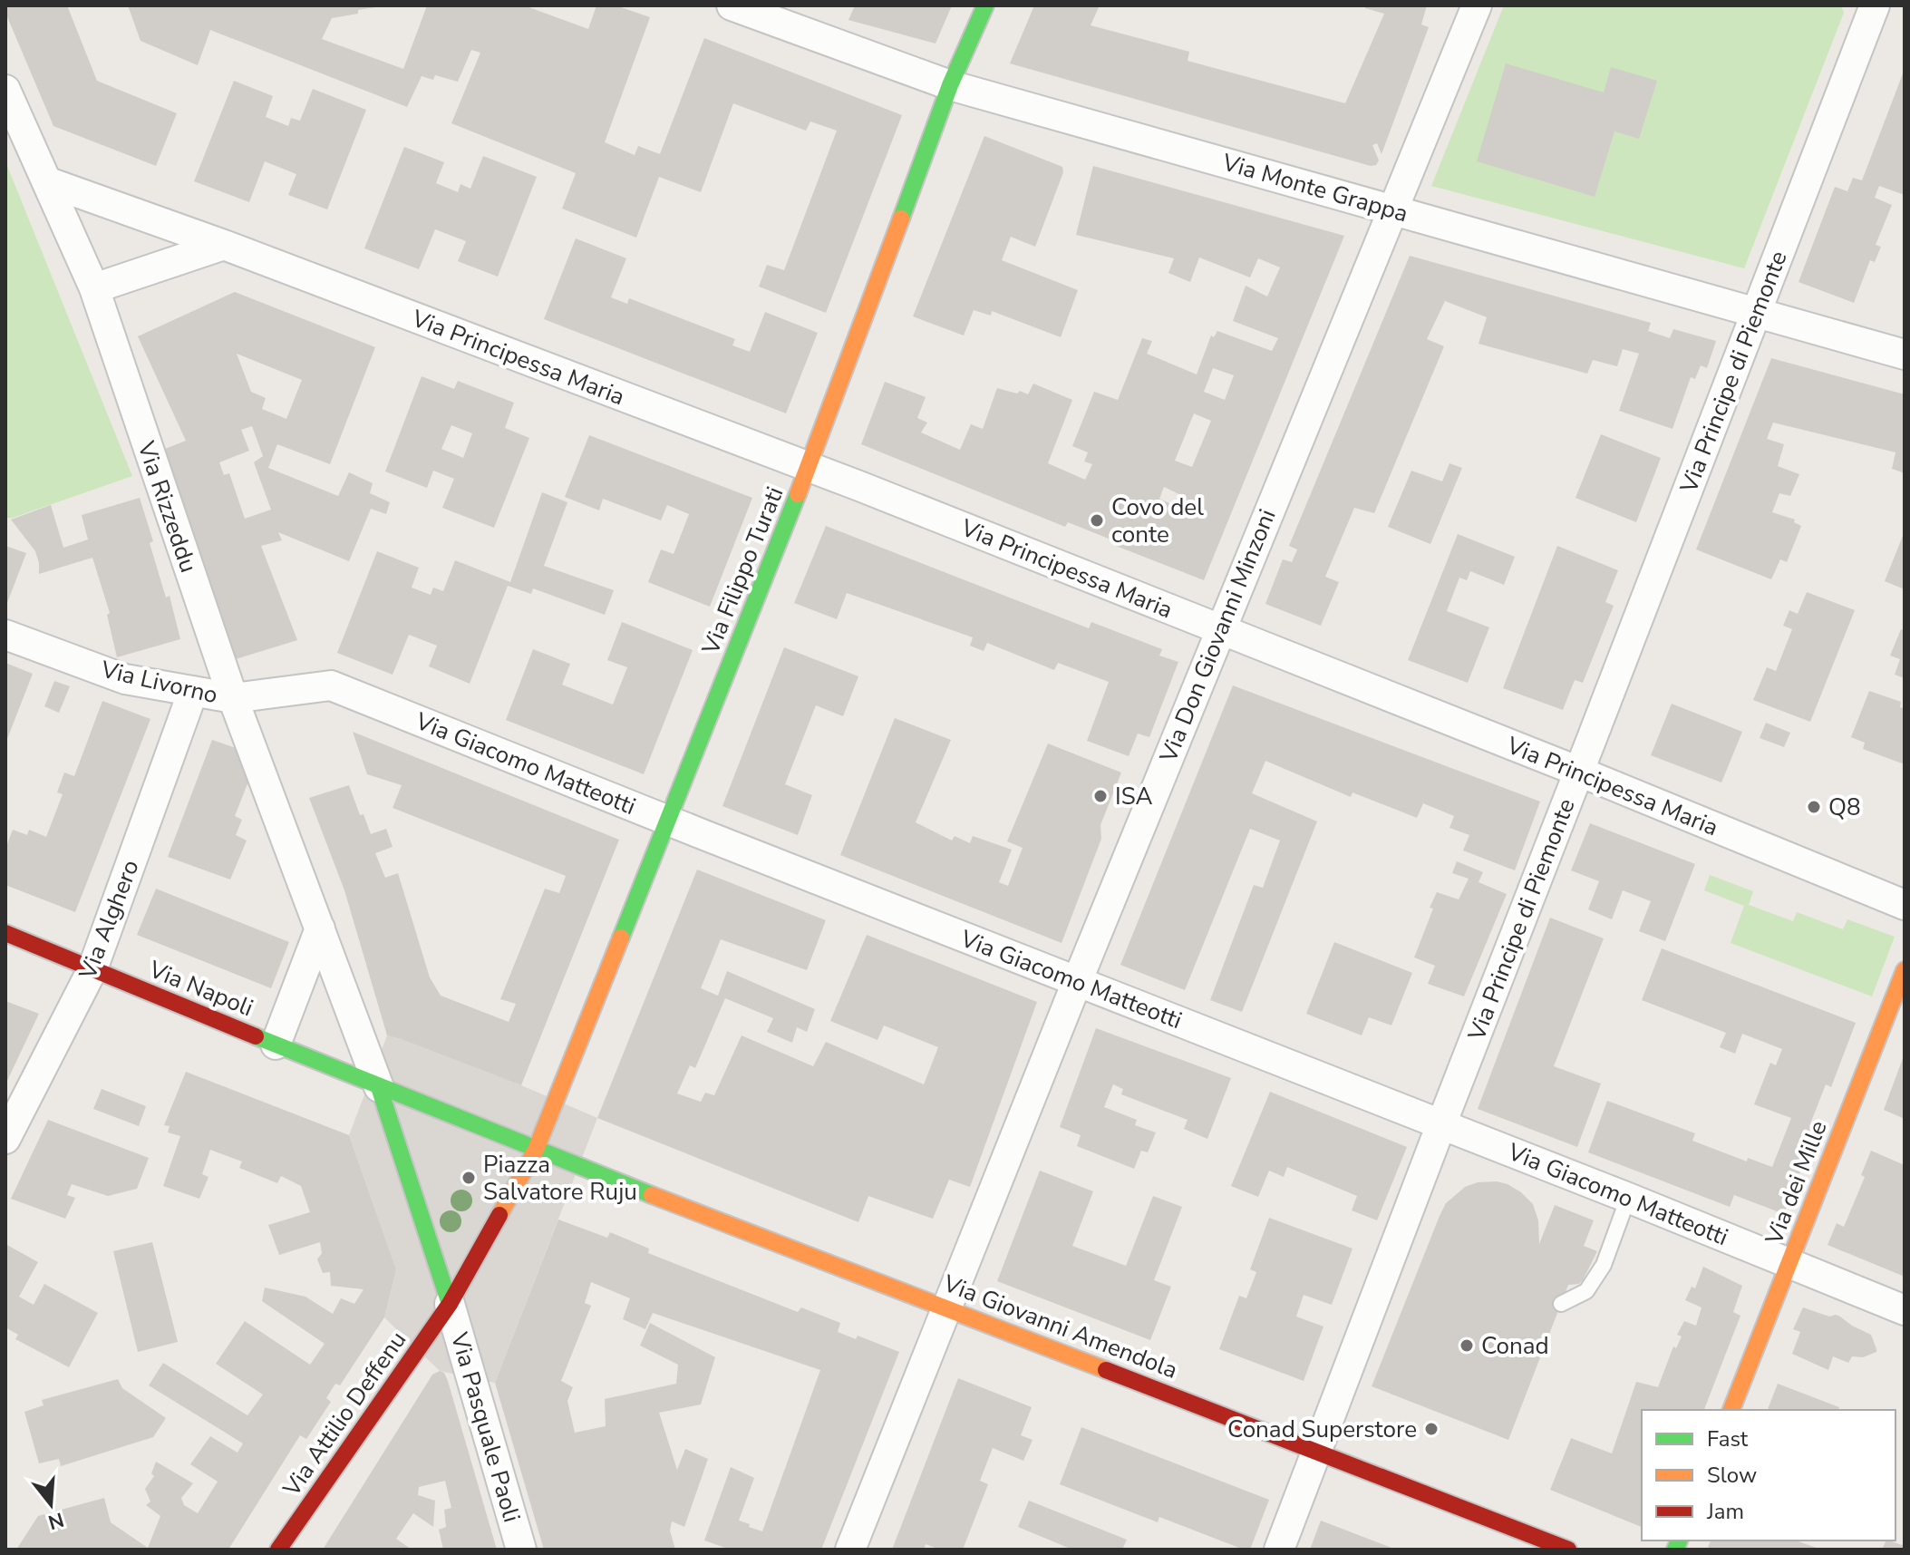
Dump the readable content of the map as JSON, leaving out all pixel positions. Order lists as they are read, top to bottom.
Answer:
{
  "streets": {
    "street": [
      "Via Monte Grappa",
      "Via Principessa Maria",
      "Via Principe di Piemonte",
      "Via Rizzeddu",
      "Via Filippo Turati",
      "Via Don Giovanni Minzoni",
      "Via Livorno",
      "Via Giacomo Matteotti",
      "Via Alghero",
      "Via Napoli",
      "Via dei Mille",
      "Via Giovanni Amendola",
      "Via Attilio Deffenu",
      "Via Pasquale Paoli"
    ]
  },
  "crossings": [
    ["Via Monte Grappa", "Via Principe di Piemonte"],
    ["Via Monte Grappa", "Via Filippo Turati"],
    ["Via Monte Grappa", "Via Don Giovanni Minzoni"],
    ["Via Principessa Maria", "Via Principe di Piemonte"],
    ["Via Principessa Maria", "Via Rizzeddu"],
    ["Via Principessa Maria", "Via Filippo Turati"],
    ["Via Principessa Maria", "Via Don Giovanni Minzoni"],
    ["Via Principe di Piemonte", "Via Giacomo Matteotti"],
    ["Via Principe di Piemonte", "Via Giovanni Amendola"],
    ["Via Rizzeddu", "Via Livorno"],
    ["Via Rizzeddu", "Via Giacomo Matteotti"],
    ["Via Rizzeddu", "Via Napoli"],
    ["Via Filippo Turati", "Via Giacomo Matteotti"],
    ["Via Filippo Turati", "Via Giovanni Amendola"],
    ["Via Don Giovanni Minzoni", "Via Giacomo Matteotti"],
    ["Via Don Giovanni Minzoni", "Via Giovanni Amendola"],
    ["Via Livorno", "Via Giacomo Matteotti"],
    ["Via Livorno", "Via Alghero"],
    ["Via Giacomo Matteotti", "Via dei Mille"],
    ["Via Alghero", "Via Napoli"],
    ["Via Attilio Deffenu", "Via Pasquale Paoli"]
  ],
  "places": [
    "Covo del conte",
    "ISA",
    "Q8",
    "Piazza Salvatore Ruju",
    "Conad",
    "Conad Superstore"
  ],
  "legend": ["Fast", "Slow", "Jam"],
  "north": "bottom"
}
